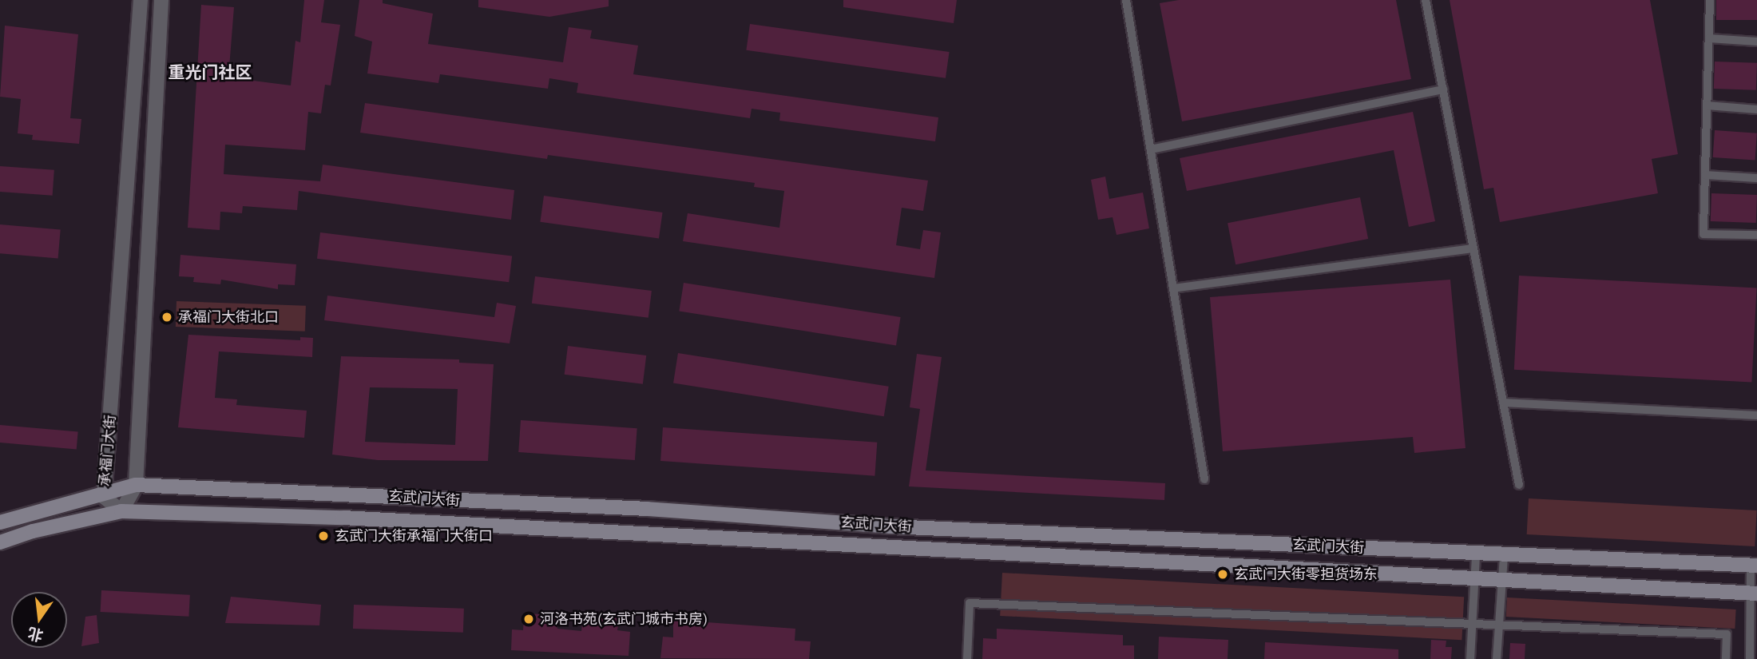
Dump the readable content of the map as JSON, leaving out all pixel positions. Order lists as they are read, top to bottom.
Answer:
{
  "streets": {
    "main road": ["玄武门大街"],
    "street": ["承福门大街"]
  },
  "crossings": [
    ["承福门大街", "玄武门大街"]
  ],
  "districts": ["重光门社区"],
  "places": [
    "承福门大街北口",
    "玄武门大街承福门大街口",
    "玄武门大街零担货场东",
    "河洛书苑(玄武门城市书房)"
  ],
  "north": "bottom"
}
